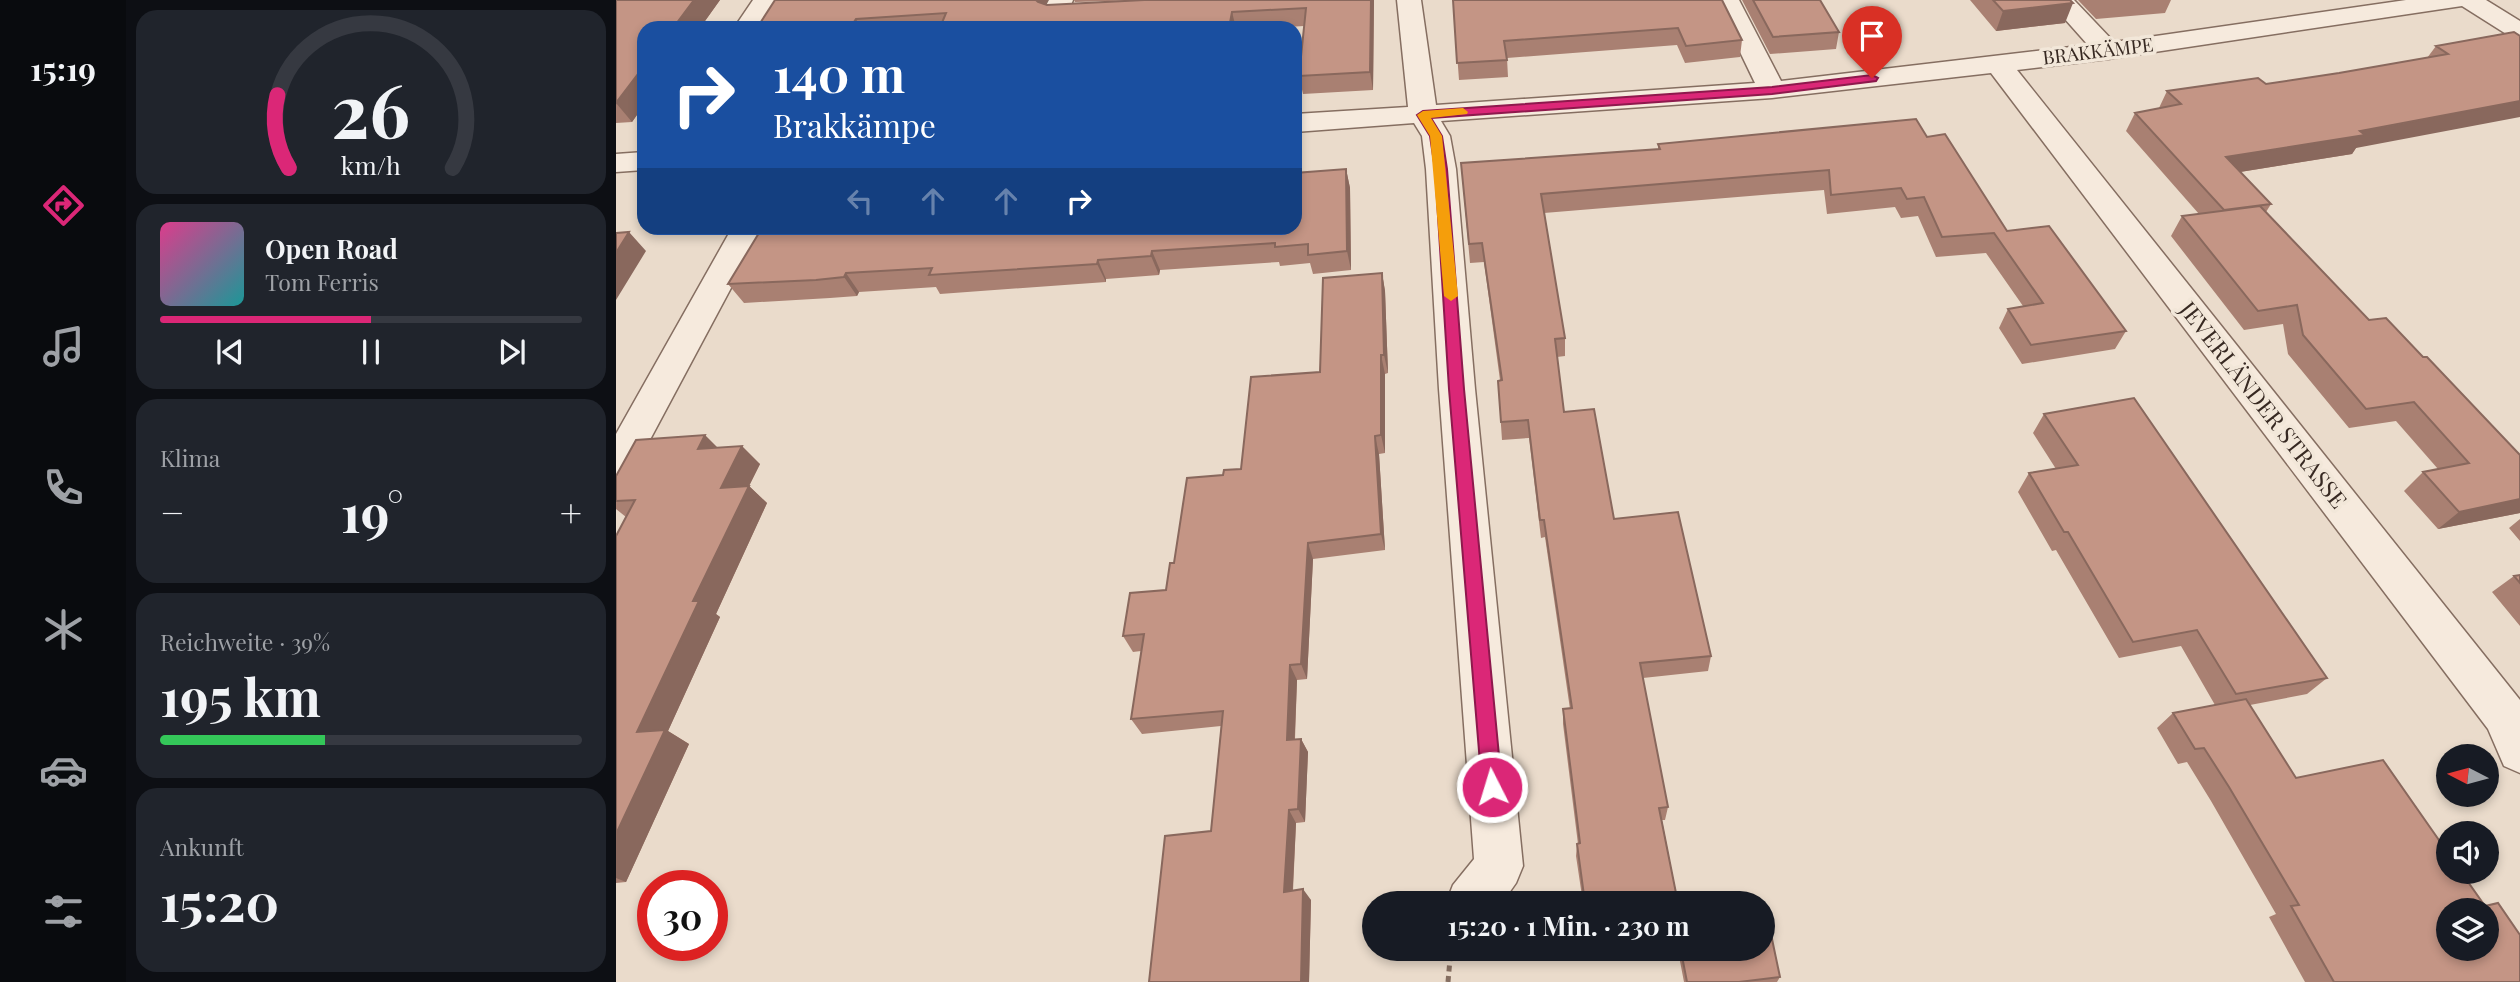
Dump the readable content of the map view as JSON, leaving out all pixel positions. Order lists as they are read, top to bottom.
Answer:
{
  "streets": {
    "street": ["BRAKKÄMPE", "JEVERLÄNDER STRASSE"]
  },
  "crossings": [
    ["BRAKKÄMPE", "JEVERLÄNDER STRASSE"]
  ],
  "north": "left",
  "page": {
    "tabs": "15:19",
    "turn": ["140 m", "Brakkämpe"],
    "song": ["Open Road", "Tom Ferris"],
    "tile": [
      "Klima",
      ["Reichweite · 39%", "195 km"],
      ["Ankunft", "15:20"]
    ],
    "heat": ["−", "19°", "+"],
    "limit": "30",
    "trip": "15:20 · 1 Min. · 230 m",
    "gauge": ["26", "km/h"]
  }
}
